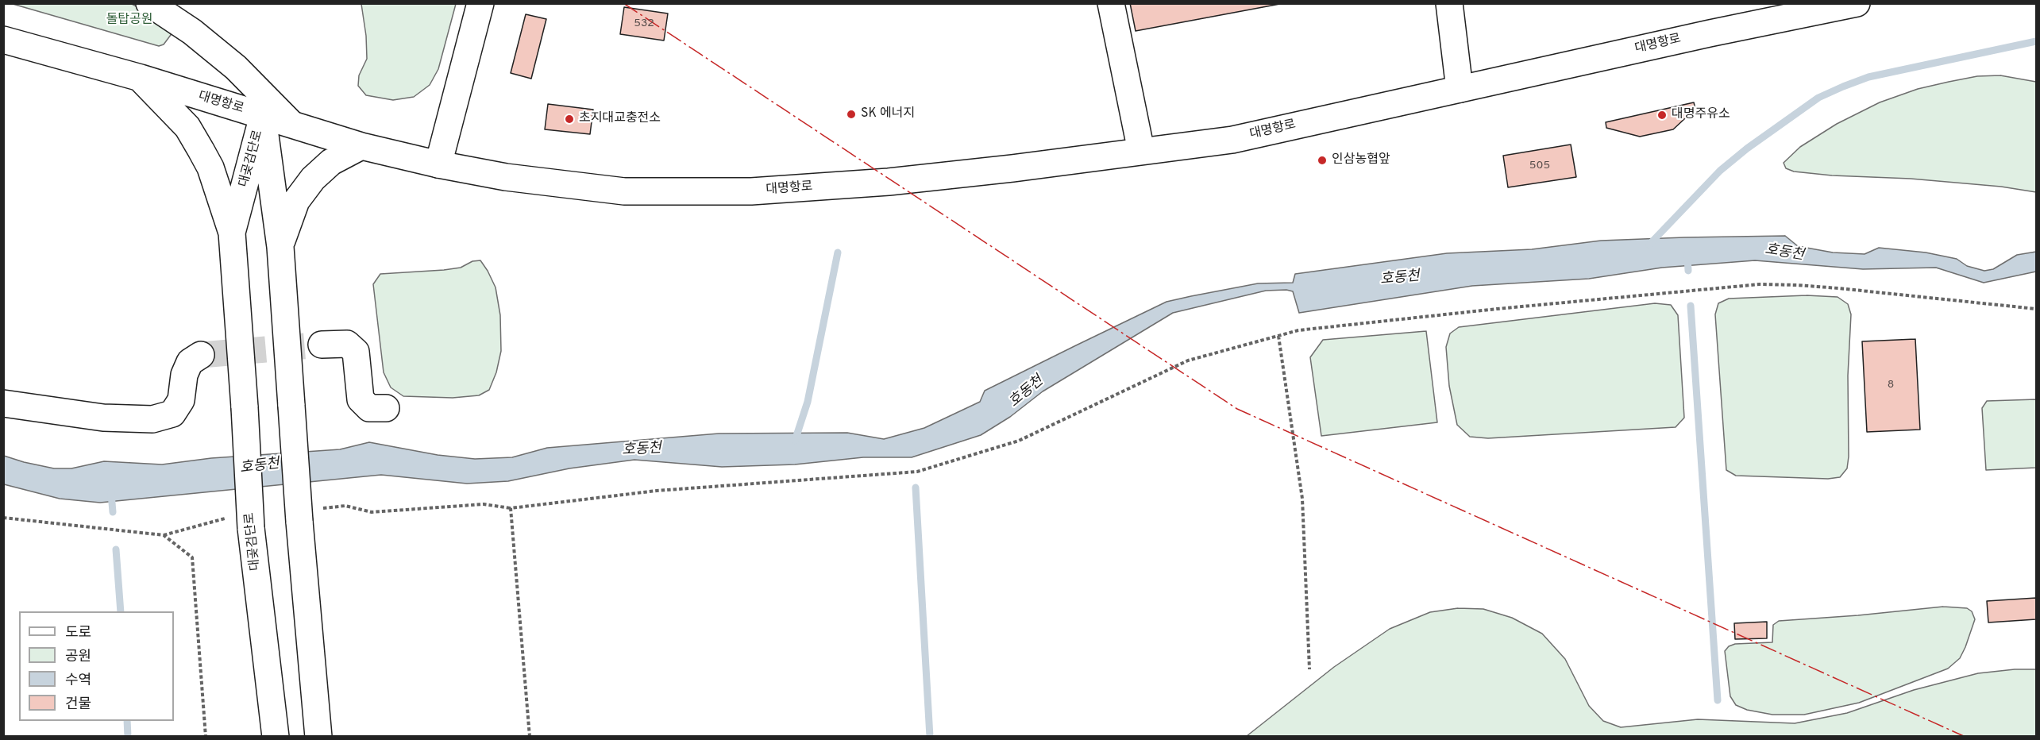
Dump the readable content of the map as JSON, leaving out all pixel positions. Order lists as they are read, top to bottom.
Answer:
{
  "streets": {
    "main road": ["대명항로", "대곶검단로"]
  },
  "crossings": [
    ["대명항로", "대곶검단로"]
  ],
  "water": ["호동천"],
  "parks": ["돌탑공원"],
  "places": [
    "SK 에너지",
    "대명주유소",
    "초지대교충전소",
    "인삼농협앞"
  ],
  "house_numbers": ["532", "505", "8"],
  "legend": [
    "도로",
    "공원",
    "수역",
    "건물"
  ]
}
